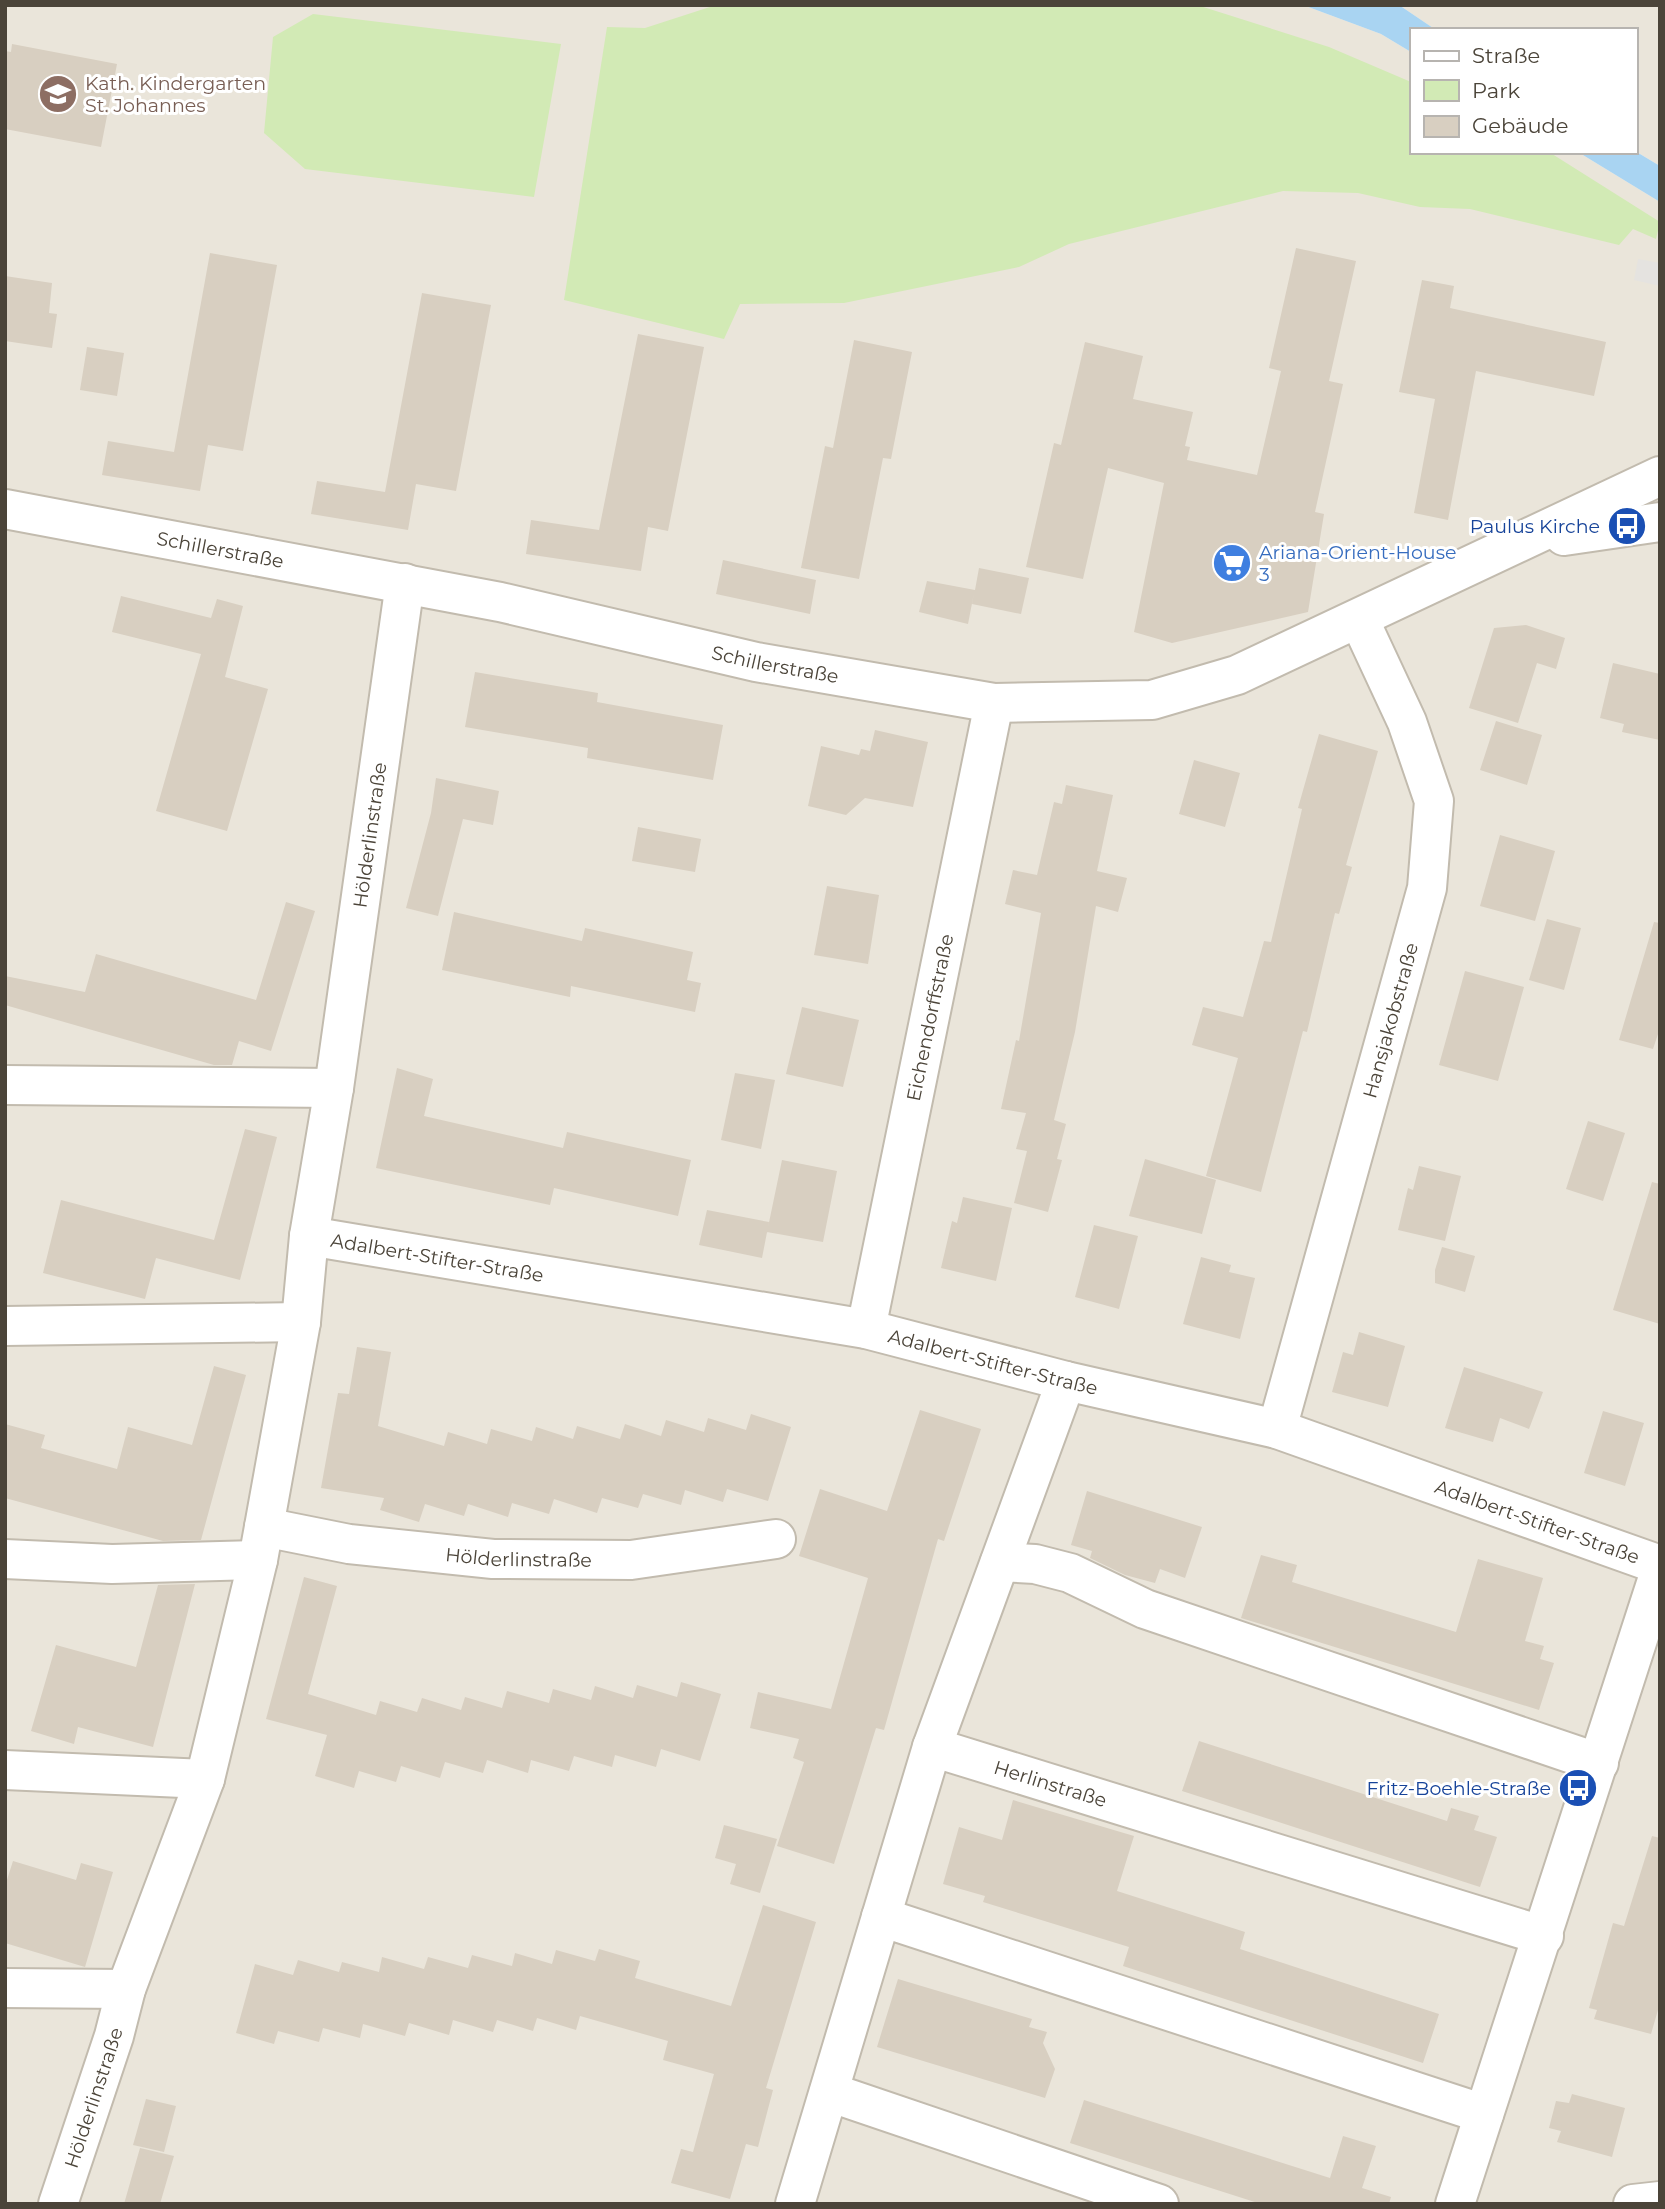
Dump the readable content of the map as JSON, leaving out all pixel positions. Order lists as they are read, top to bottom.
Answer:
{
  "streets": {
    "street": [
      "Schillerstraße",
      "Hölderlinstraße",
      "Eichendorffstraße",
      "Hansjakobstraße",
      "Adalbert-Stifter-Straße",
      "Herlinstraße"
    ]
  },
  "crossings": [
    ["Schillerstraße", "Hölderlinstraße"],
    ["Schillerstraße", "Eichendorffstraße"],
    ["Schillerstraße", "Hansjakobstraße"],
    ["Hölderlinstraße", "Adalbert-Stifter-Straße"],
    ["Eichendorffstraße", "Adalbert-Stifter-Straße"],
    ["Hansjakobstraße", "Adalbert-Stifter-Straße"]
  ],
  "places": {
    "school or university": ["Kath. Kindergarten St. Johannes"],
    "bus stop": ["Paulus Kirche", "Fritz-Boehle-Straße"],
    "supermarket": ["Ariana-Orient-House 3"]
  },
  "legend": ["Straße", "Park", "Gebäude"]
}
